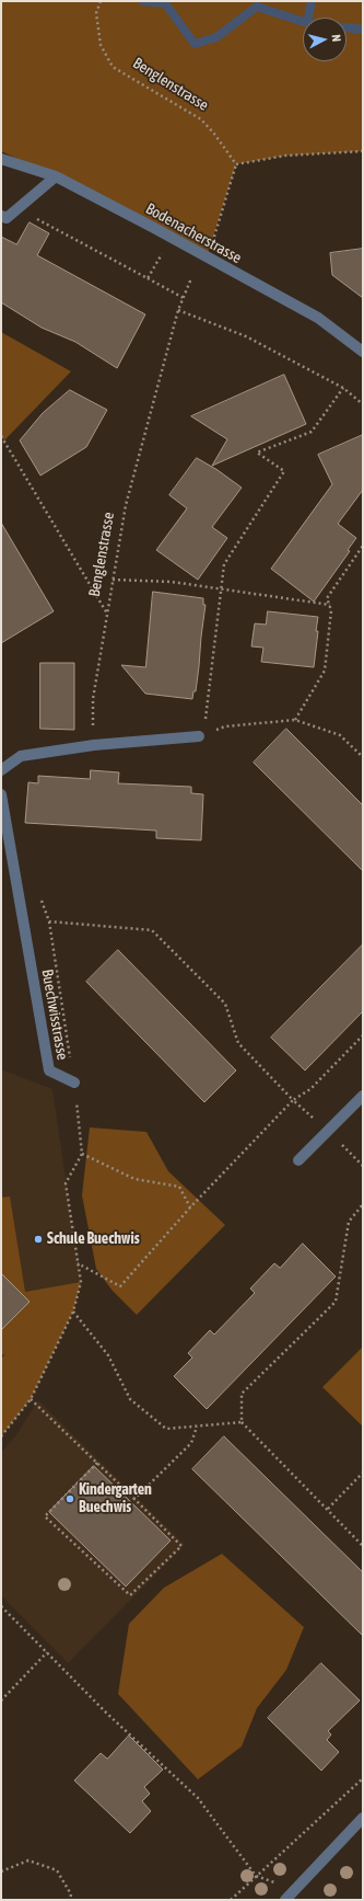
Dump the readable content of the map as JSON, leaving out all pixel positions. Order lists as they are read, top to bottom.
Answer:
{
  "streets": {
    "street": ["Bodenacherstrasse", "Buechwisstrasse"],
    "path": ["Benglenstrasse"]
  },
  "places": ["Schule Buechwis", "Kindergarten Buechwis"],
  "north": "right"
}
